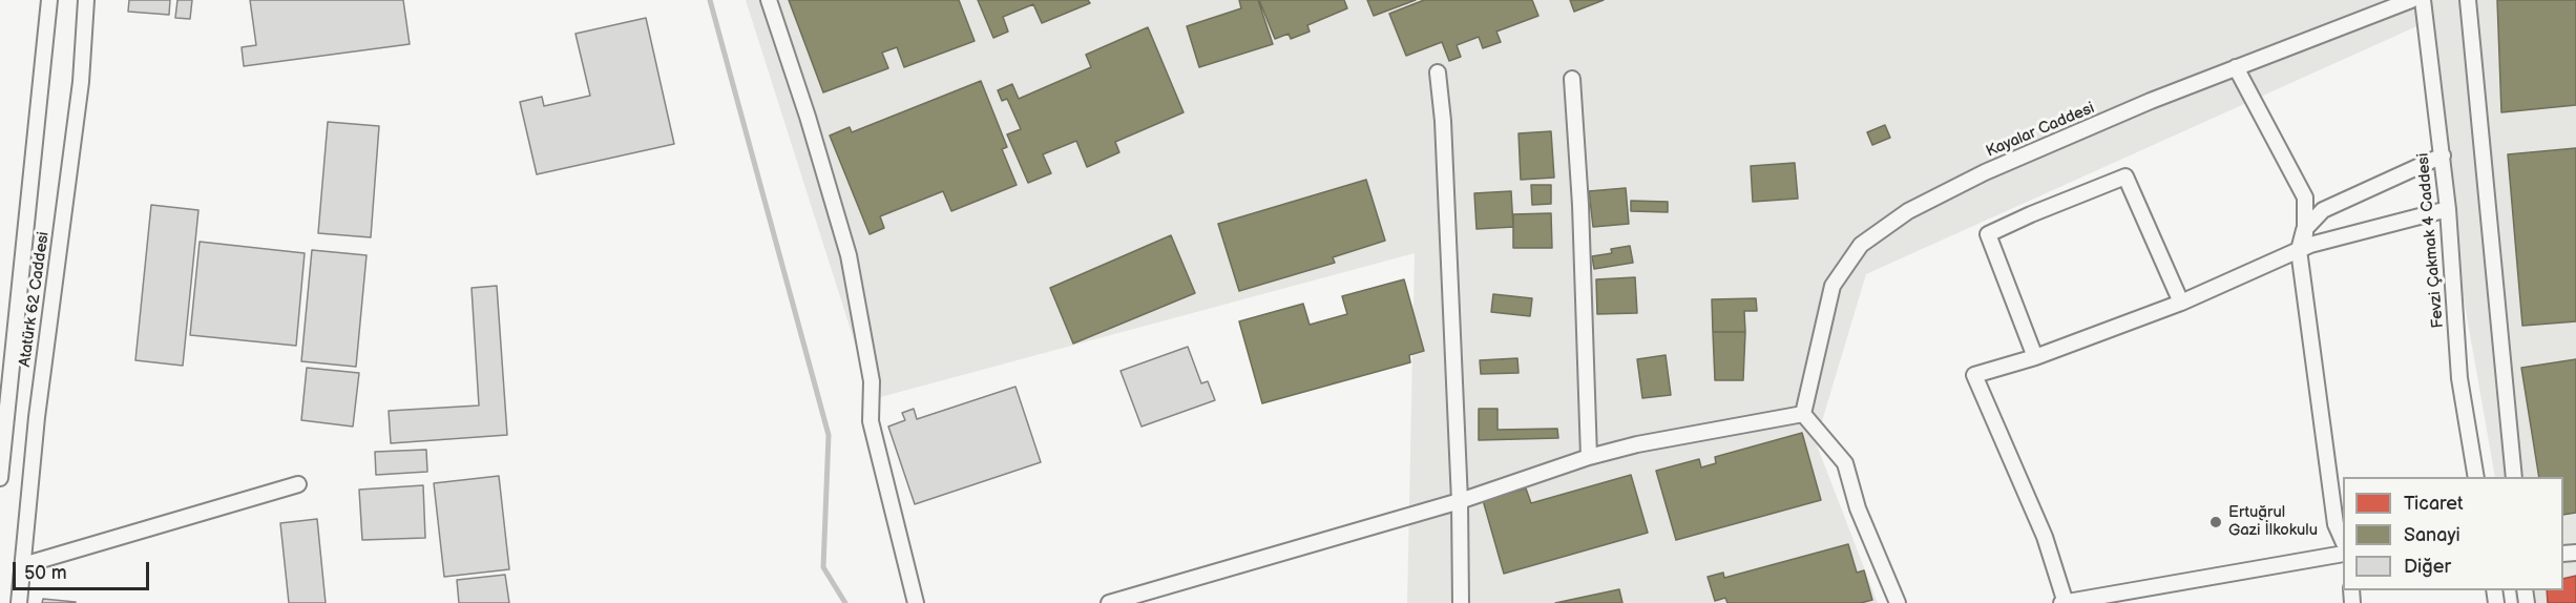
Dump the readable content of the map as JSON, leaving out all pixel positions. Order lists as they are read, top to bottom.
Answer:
{
  "streets": {
    "street": ["Kayalar Caddesi", "Fevzi Çakmak 4 Caddesi", "Atatürk 62 Caddesi"]
  },
  "places": ["Ertuğrul Gazi İlkokulu"],
  "legend": ["Ticaret", "Sanayi", "Diğer"],
  "scale_bar": "50 m"
}
